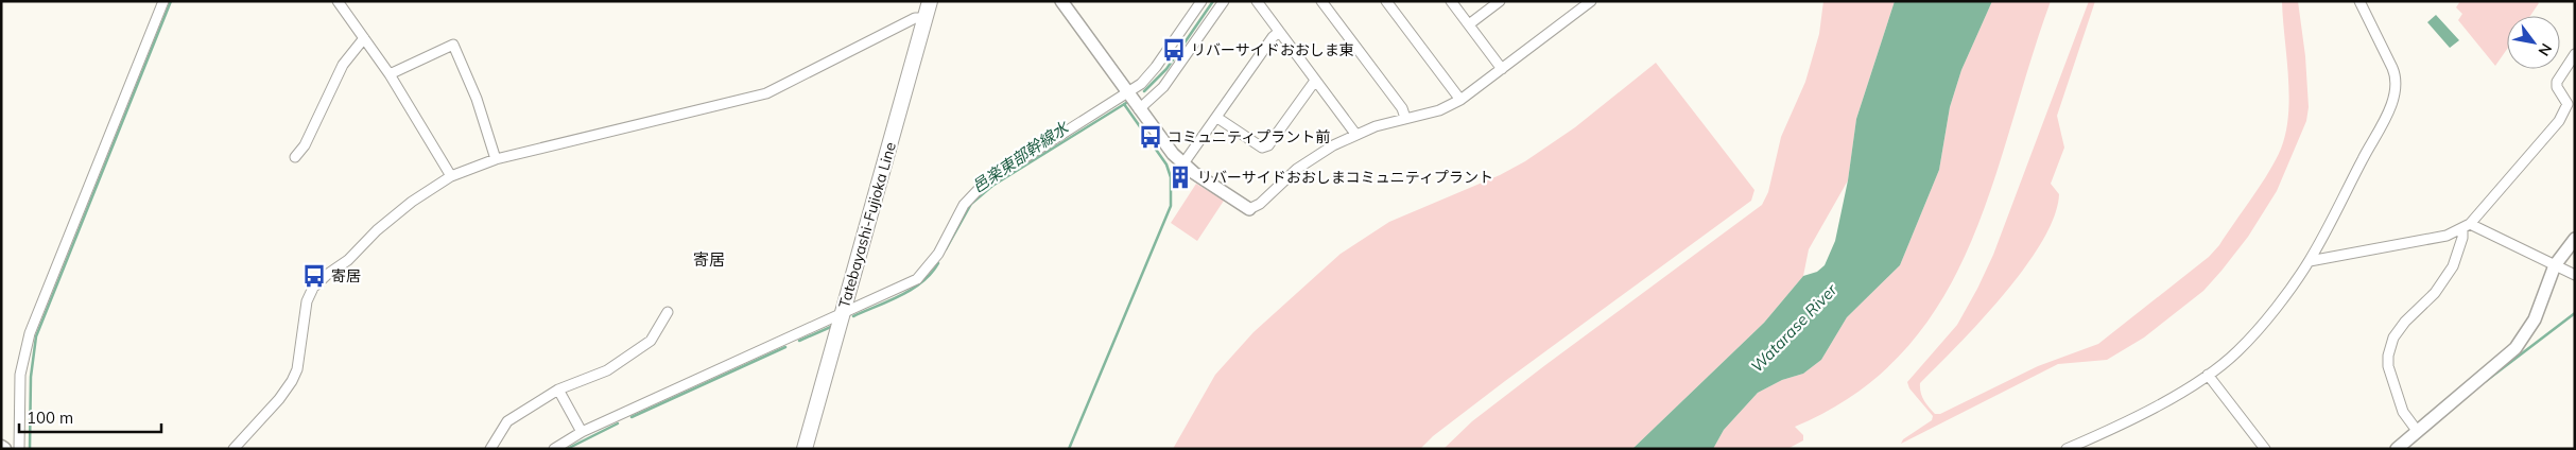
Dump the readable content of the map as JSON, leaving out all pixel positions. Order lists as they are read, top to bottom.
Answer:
{
  "streets": {
    "main road": ["Tatebayashi-Fujioka Line"]
  },
  "districts": ["寄居"],
  "water": ["邑楽東部幹線水", "Watarase River"],
  "places": {
    "bus stop": ["リバーサイドおおしま東", "コミュニティプラント前", "寄居"],
    "building": ["リバーサイドおおしまコミュニティプラント"]
  },
  "scale_bar": "100 m",
  "north": "bottom right"
}
